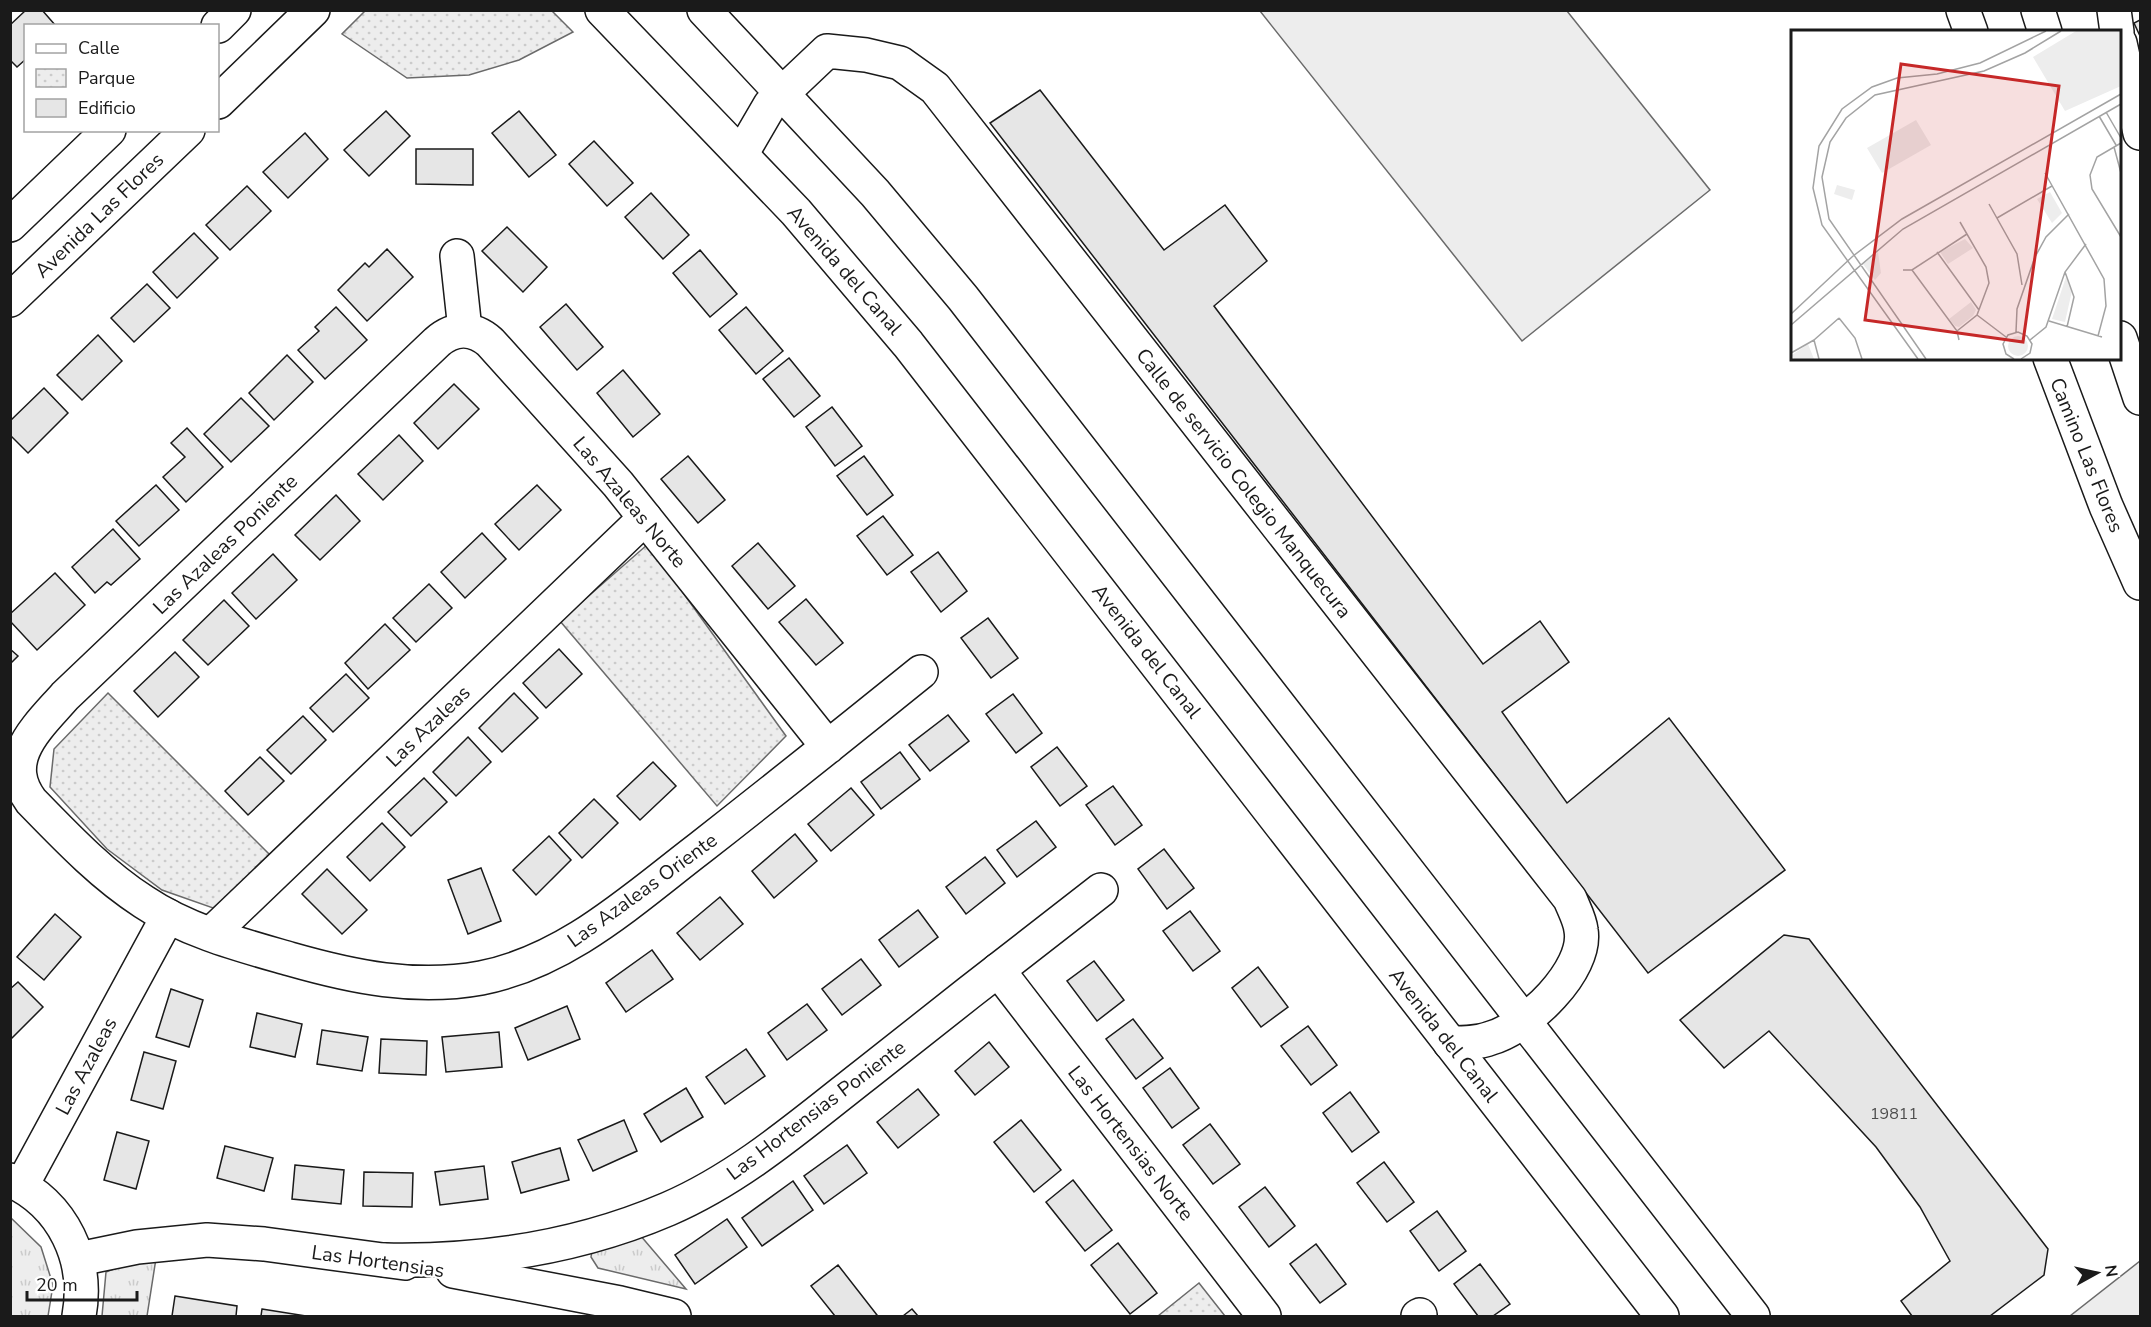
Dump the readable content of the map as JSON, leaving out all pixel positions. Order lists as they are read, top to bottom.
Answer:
{
  "streets": {
    "street": [
      "Avenida Las Flores",
      "Avenida del Canal",
      "Camino Las Flores",
      "Calle de servicio Colegio Manquecura",
      "Las Azaleas Norte",
      "Las Azaleas Poniente",
      "Las Azaleas",
      "Las Azaleas Oriente",
      "Las Hortensias Poniente",
      "Las Hortensias Norte",
      "Las Hortensias"
    ]
  },
  "crossings": [
    ["Avenida del Canal", "Calle de servicio Colegio Manquecura"],
    ["Las Azaleas Norte", "Las Azaleas Poniente"],
    ["Las Azaleas Norte", "Las Azaleas"],
    ["Las Azaleas Norte", "Las Azaleas Oriente"],
    ["Las Azaleas Poniente", "Las Azaleas Oriente"],
    ["Las Azaleas", "Las Azaleas Oriente"],
    ["Las Hortensias Poniente", "Las Hortensias Norte"],
    ["Las Hortensias Poniente", "Las Hortensias"]
  ],
  "house_numbers": ["19811"],
  "legend": ["Calle", "Parque", "Edificio"],
  "scale_bar": "20 m",
  "north": "right"
}
